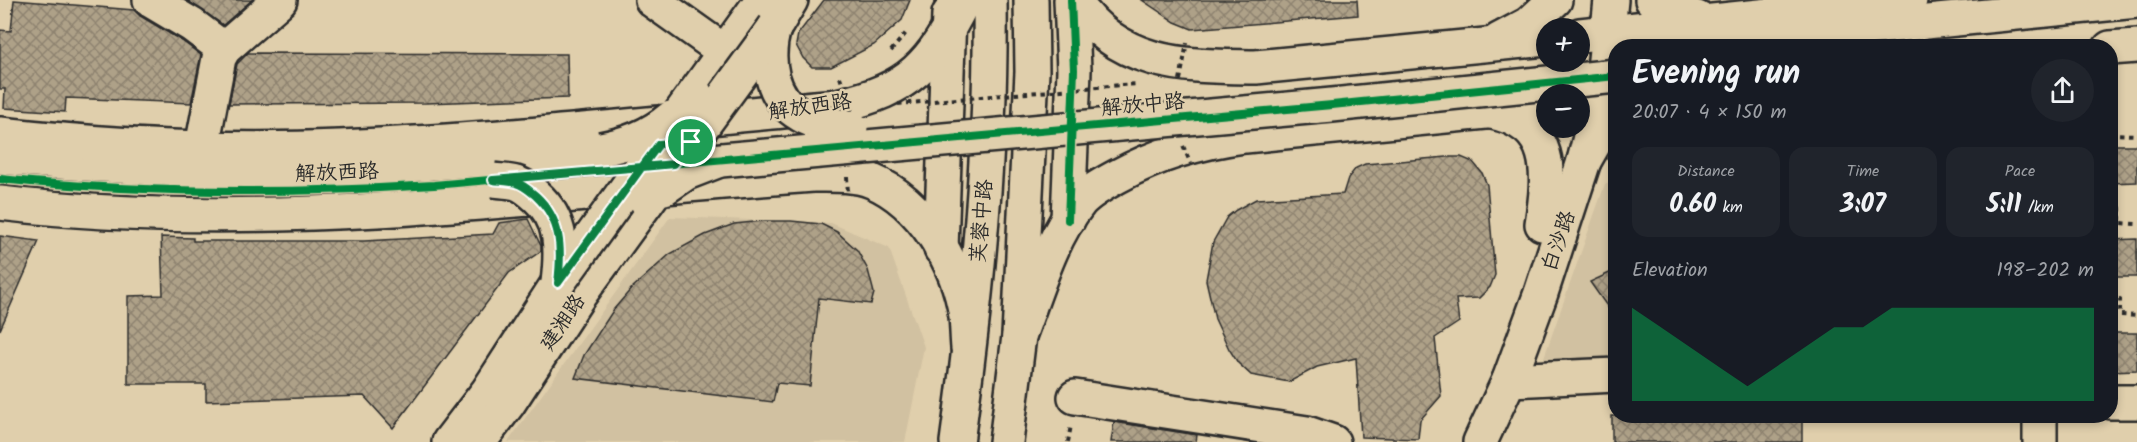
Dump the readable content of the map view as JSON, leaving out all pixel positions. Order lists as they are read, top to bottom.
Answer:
{
  "streets": {
    "main road": [
      "解放中路",
      "解放西路",
      "芙蓉中路",
      "白沙路",
      "建湘路"
    ]
  },
  "crossings": [
    ["解放中路", "解放西路"],
    ["解放中路", "白沙路"],
    ["解放中路", "建湘路"],
    ["解放西路", "芙蓉中路"],
    ["解放西路", "建湘路"]
  ],
  "page": {
    "map_buttons": ["+", "−"],
    "heading": ["Evening run", "20:07 · 4 × 150 m"],
    "stats": [
      ["Distance", "0.60 km"],
      ["Time", "3:07"],
      ["Pace", "5:11 /km"]
    ],
    "chart": ["Elevation", "198–202 m"]
  }
}
